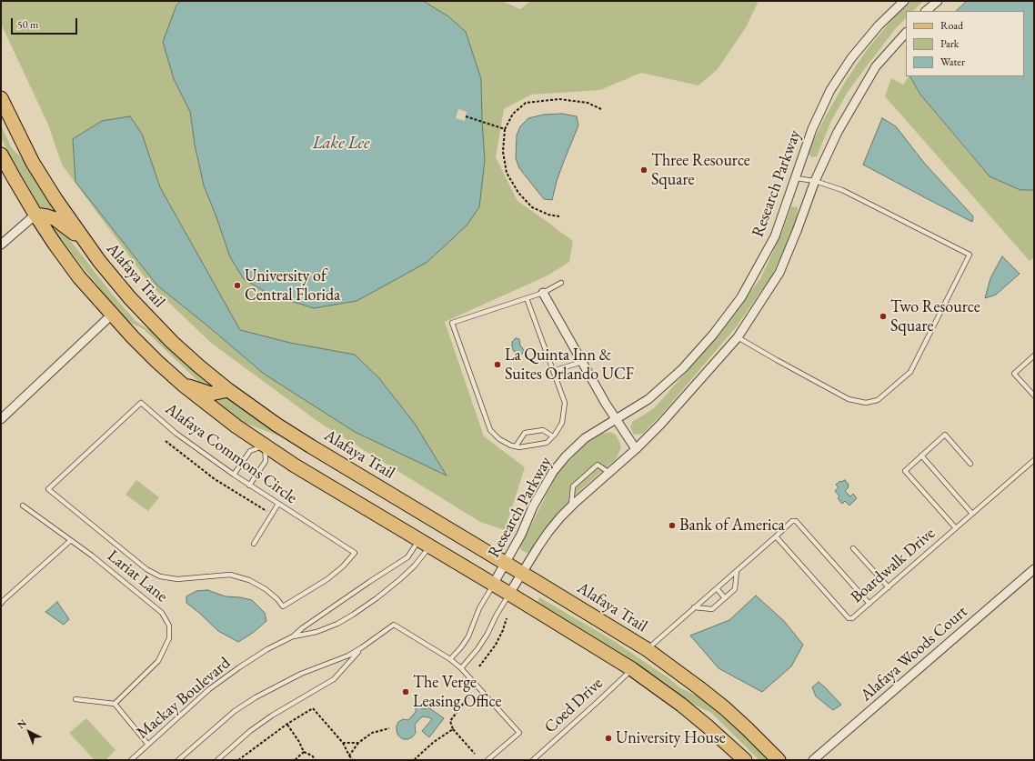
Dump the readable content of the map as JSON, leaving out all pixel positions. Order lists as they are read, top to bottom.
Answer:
{
  "streets": {
    "main road": ["Alafaya Trail"],
    "street": ["Research Parkway", "Alafaya Woods Court"],
    "lane": [
      "Alafaya Commons Circle",
      "Boardwalk Drive",
      "Lariat Lane",
      "Mackay Boulevard",
      "Coed Drive"
    ]
  },
  "crossings": [
    ["Research Parkway", "Alafaya Trail"]
  ],
  "water": ["Lake Lee"],
  "places": [
    "Three Resource Square",
    "University of Central Florida",
    "Two Resource Square",
    "La Quinta Inn & Suites Orlando UCF",
    "Bank of America",
    "The Verge Leasing Office",
    "University House"
  ],
  "legend": ["Road", "Park", "Water"],
  "scale_bar": "50 m",
  "north": "top left"
}
